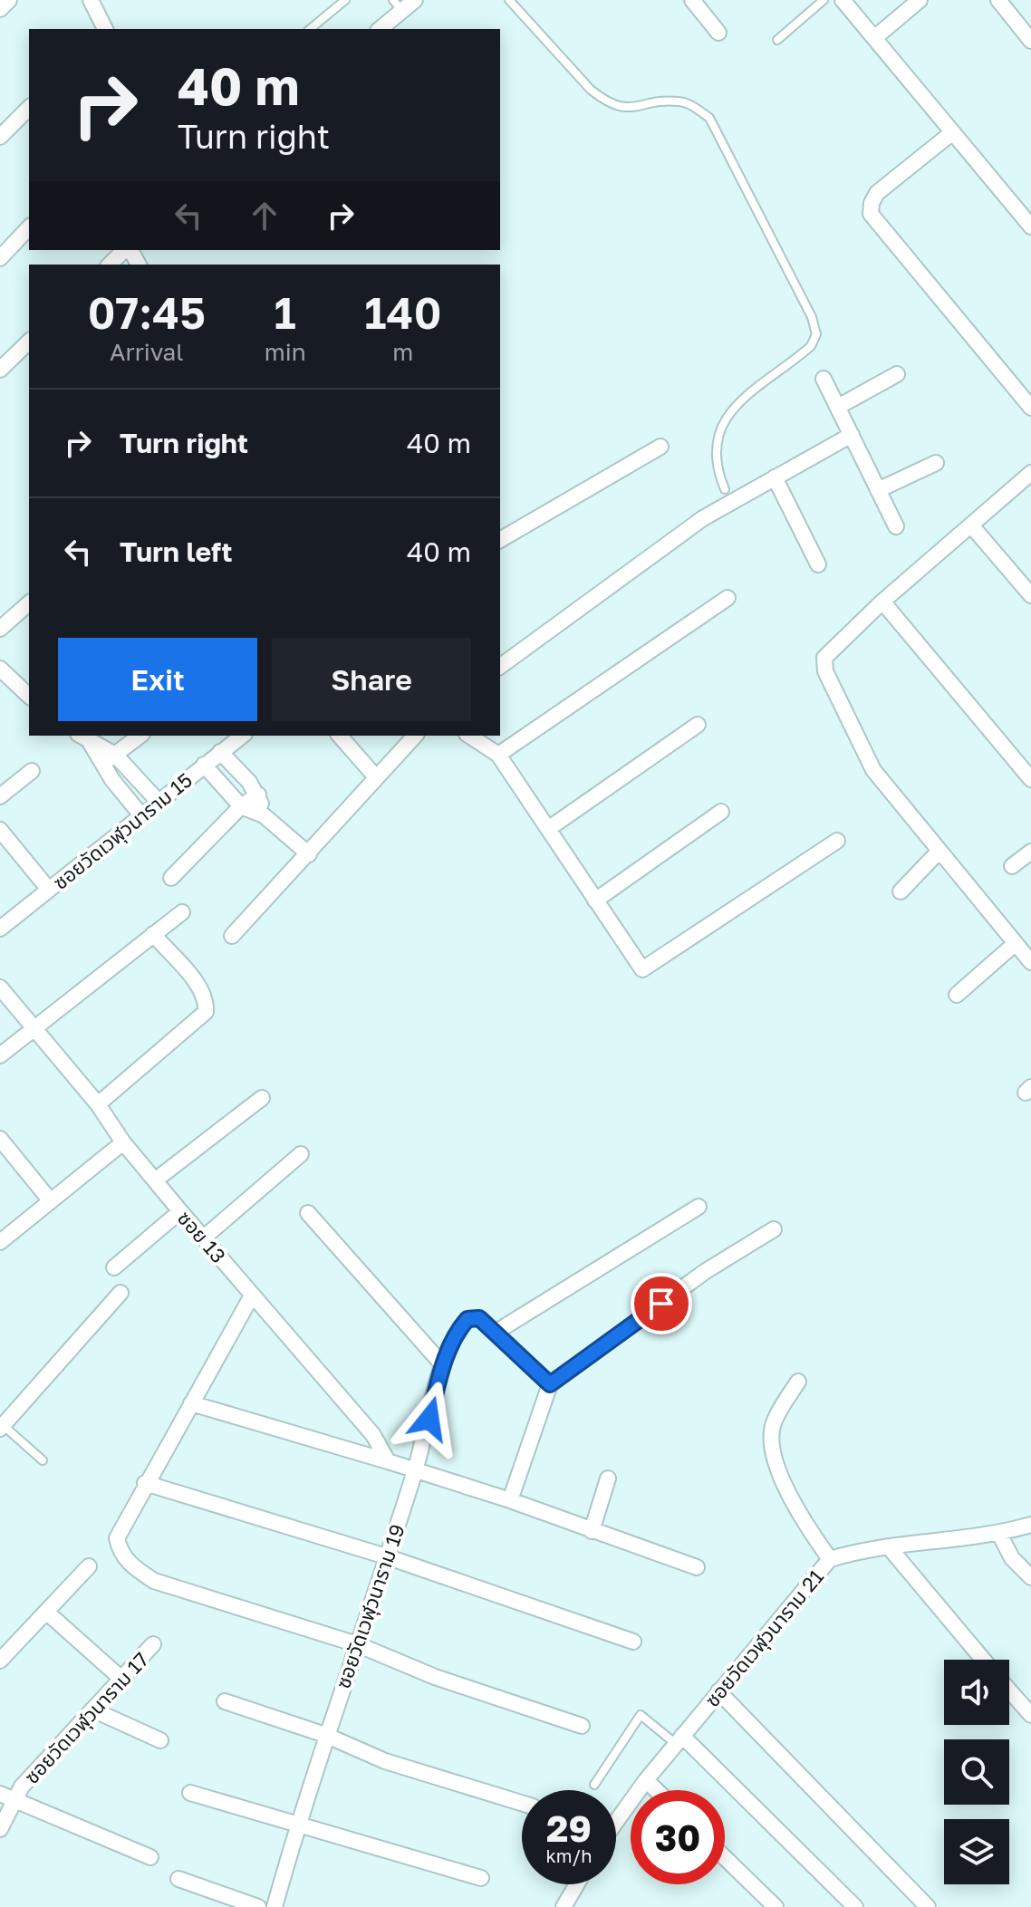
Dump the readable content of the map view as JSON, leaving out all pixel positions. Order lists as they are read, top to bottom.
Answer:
{
  "streets": {
    "street": [
      "ซอยวัดเวฬุวนาราม 15",
      "ซอย 13",
      "ซอยวัดเวฬุวนาราม 19",
      "ซอยวัดเวฬุวนาราม 21",
      "ซอยวัดเวฬุวนาราม 17"
    ]
  },
  "page": {
    "turn": ["40 m", "Turn right"],
    "eta": [
      "07:45",
      "Arrival",
      "1",
      "min",
      "140",
      "m"
    ],
    "list": [
      {
        "name": "Turn right",
        "value": "40 m"
      },
      {
        "name": "Turn left",
        "value": "40 m"
      }
    ],
    "buttons": ["Exit", "Share"],
    "speed": "29 km/h",
    "limit": "30"
  }
}
